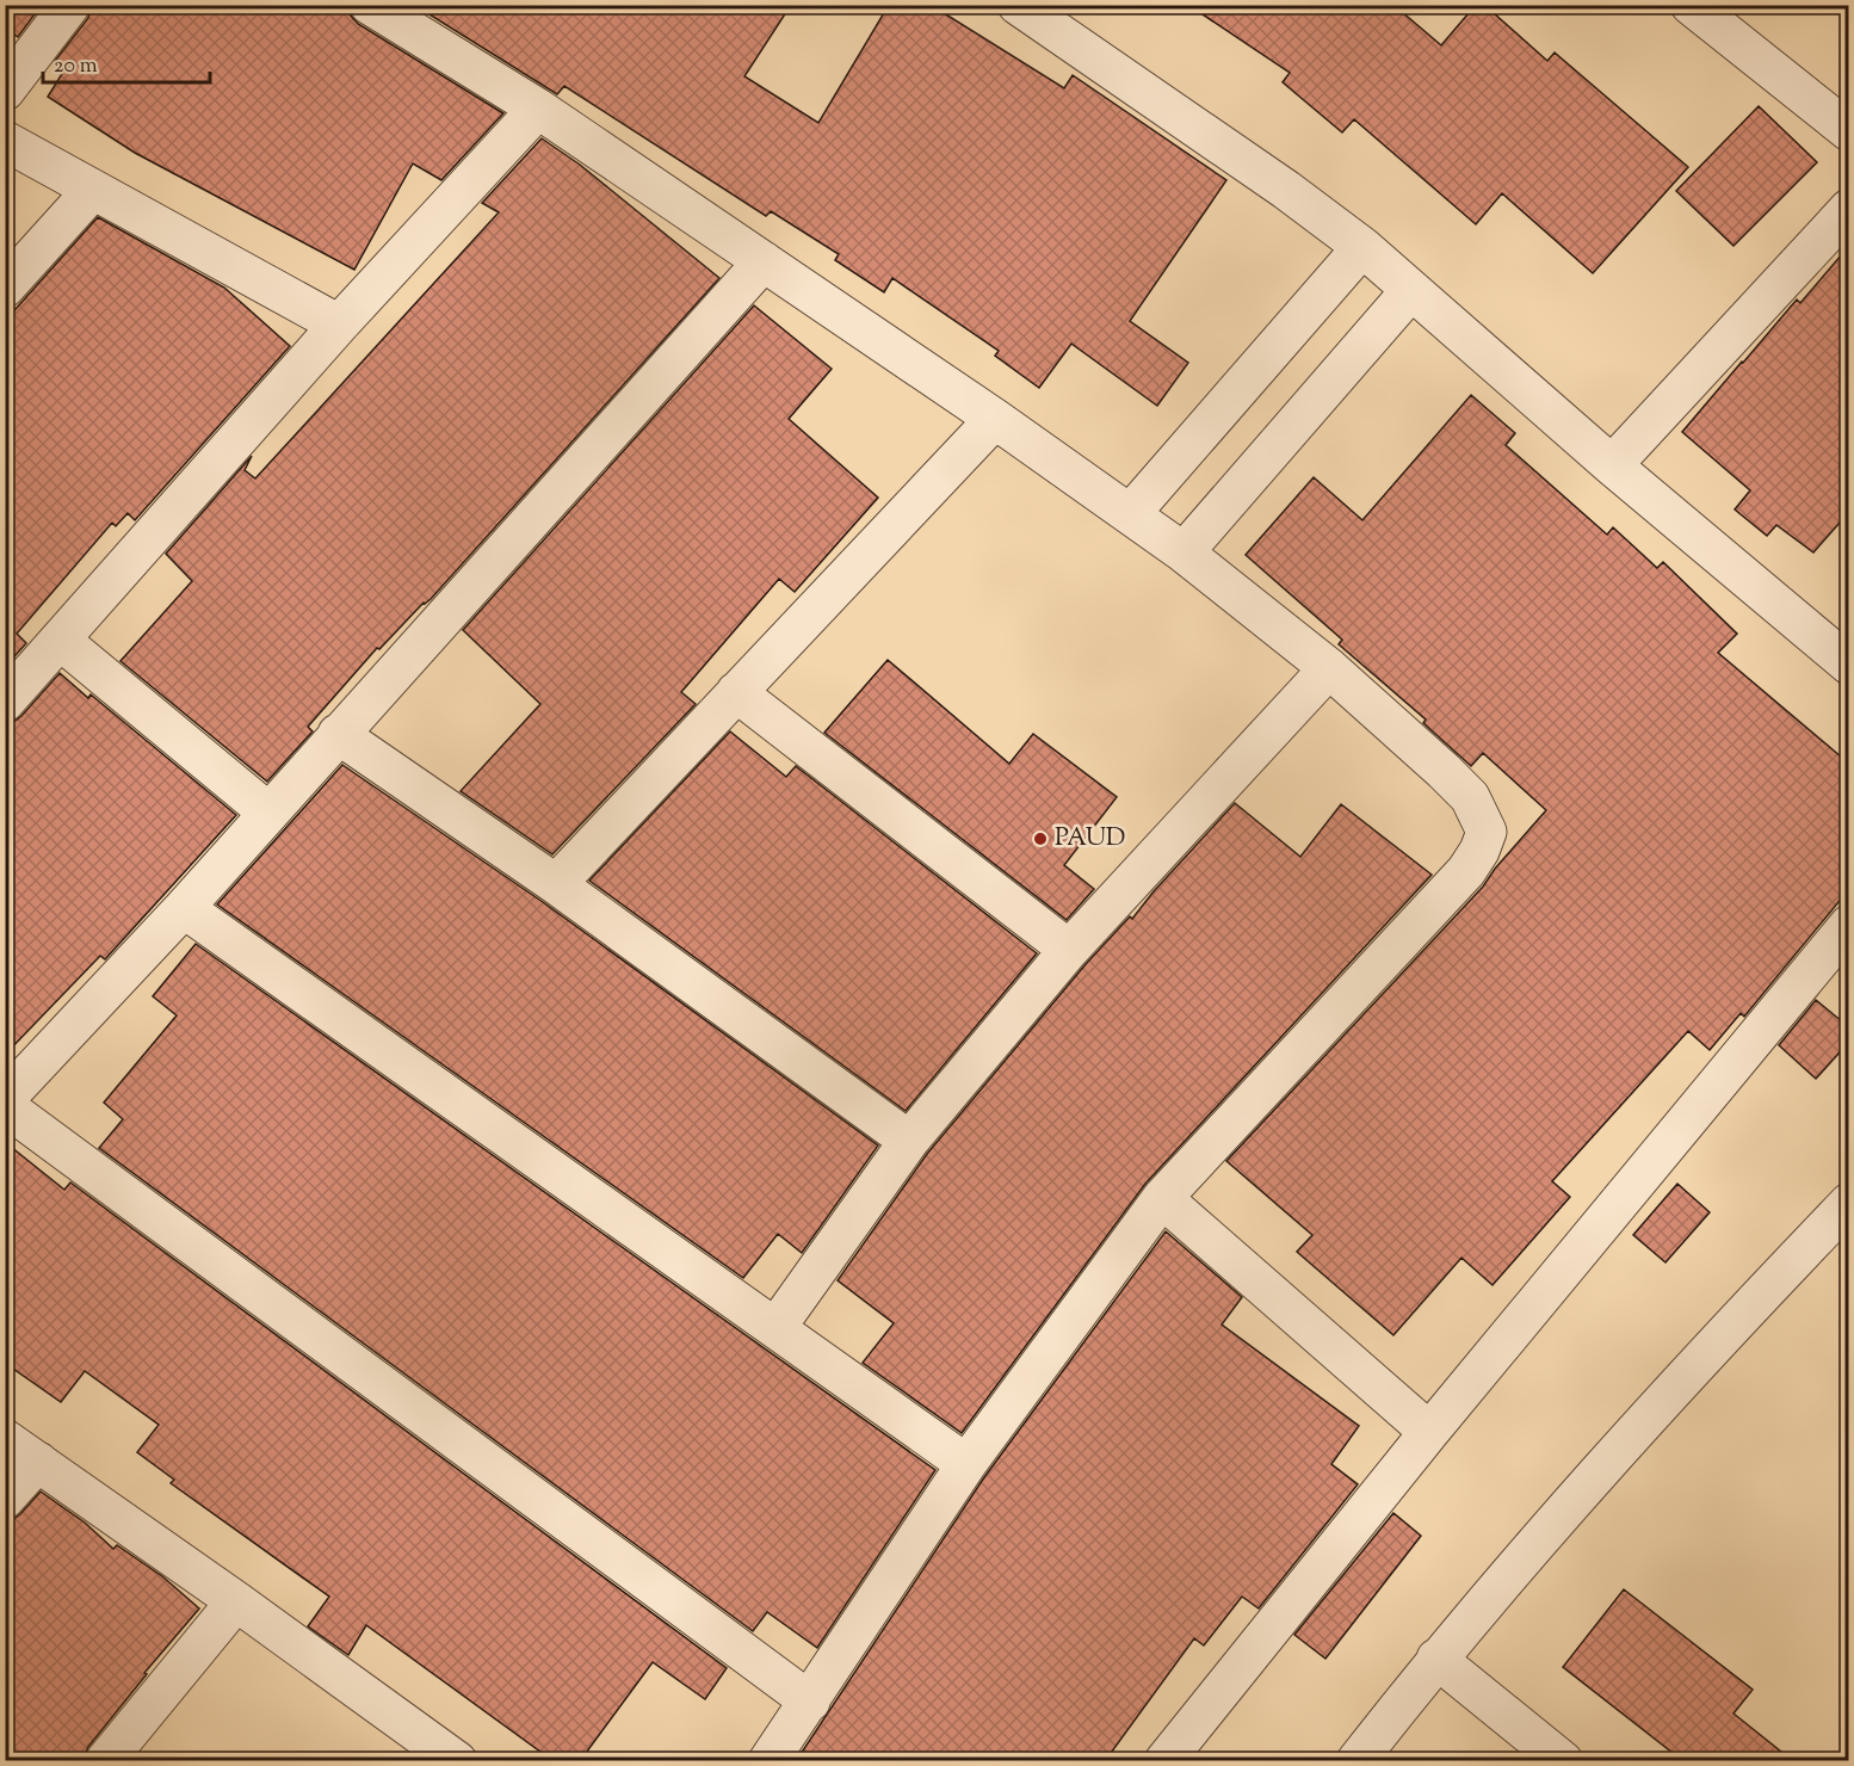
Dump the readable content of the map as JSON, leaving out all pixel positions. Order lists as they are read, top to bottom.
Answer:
{
  "places": ["PAUD"],
  "scale_bar": "20 m"
}
